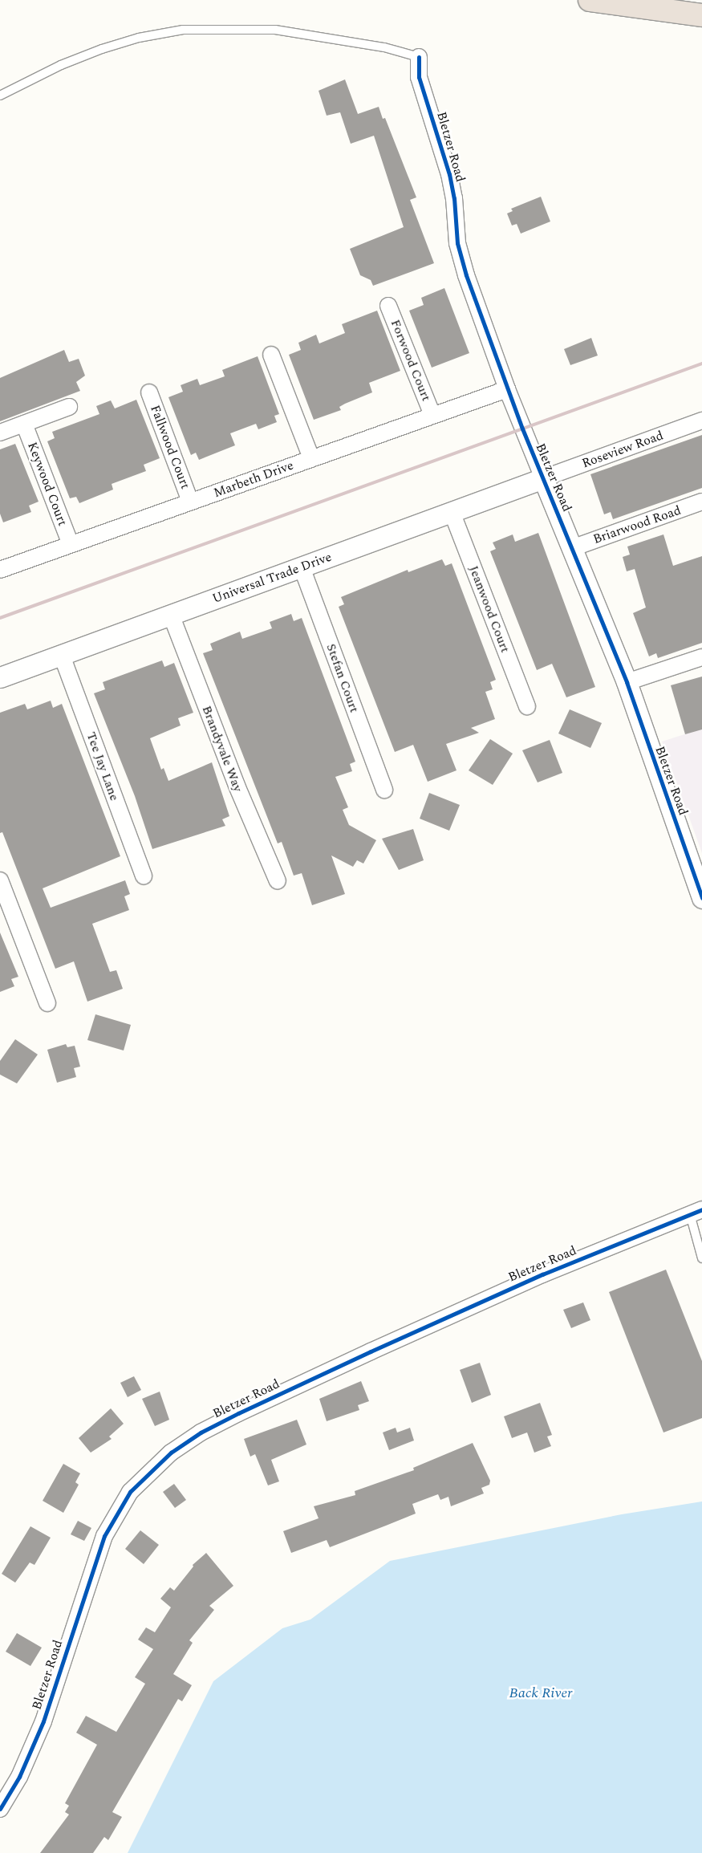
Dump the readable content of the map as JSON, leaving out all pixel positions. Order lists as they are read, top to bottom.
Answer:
{
  "streets": {
    "street": [
      "Bletzer Road",
      "Forwood Court",
      "Fallwood Court",
      "Roseview Road",
      "Marbeth Drive",
      "Keywood Court",
      "Briarwood Road",
      "Universal Trade Drive",
      "Jeanwood Court",
      "Stefan Court",
      "Brandyvale Way",
      "Tee Jay Lane"
    ]
  },
  "crossings": [
    ["Bletzer Road", "Roseview Road"],
    ["Bletzer Road", "Marbeth Drive"],
    ["Bletzer Road", "Briarwood Road"],
    ["Bletzer Road", "Universal Trade Drive"],
    ["Forwood Court", "Marbeth Drive"],
    ["Fallwood Court", "Marbeth Drive"],
    ["Roseview Road", "Universal Trade Drive"],
    ["Marbeth Drive", "Keywood Court"],
    ["Universal Trade Drive", "Jeanwood Court"],
    ["Universal Trade Drive", "Stefan Court"],
    ["Universal Trade Drive", "Brandyvale Way"],
    ["Universal Trade Drive", "Tee Jay Lane"]
  ],
  "water": ["Back River"]
}
